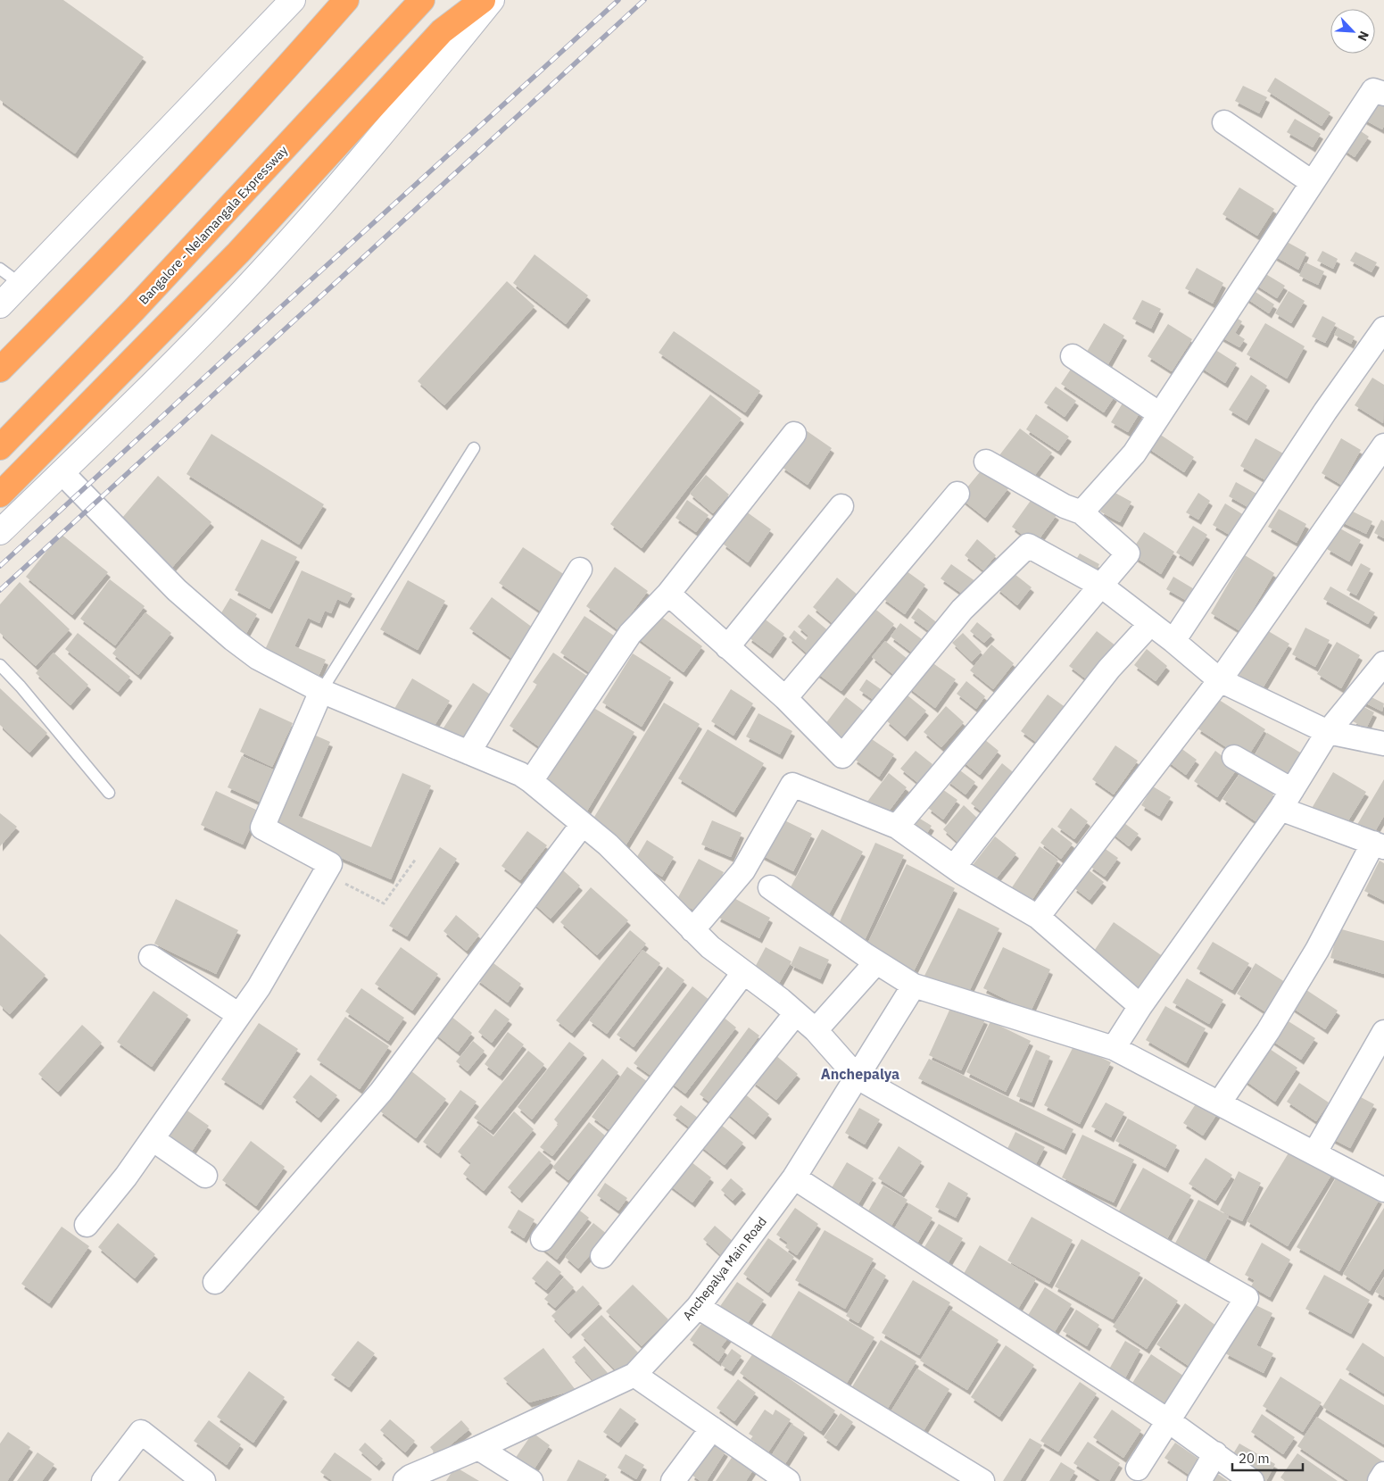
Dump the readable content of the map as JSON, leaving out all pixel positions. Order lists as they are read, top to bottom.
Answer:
{
  "streets": {
    "highway": ["Bangalore - Nelamangala Expressway"],
    "street": ["Anchepalya Main Road"]
  },
  "districts": ["Anchepalya"],
  "scale_bar": "20 m",
  "north": "bottom right"
}
